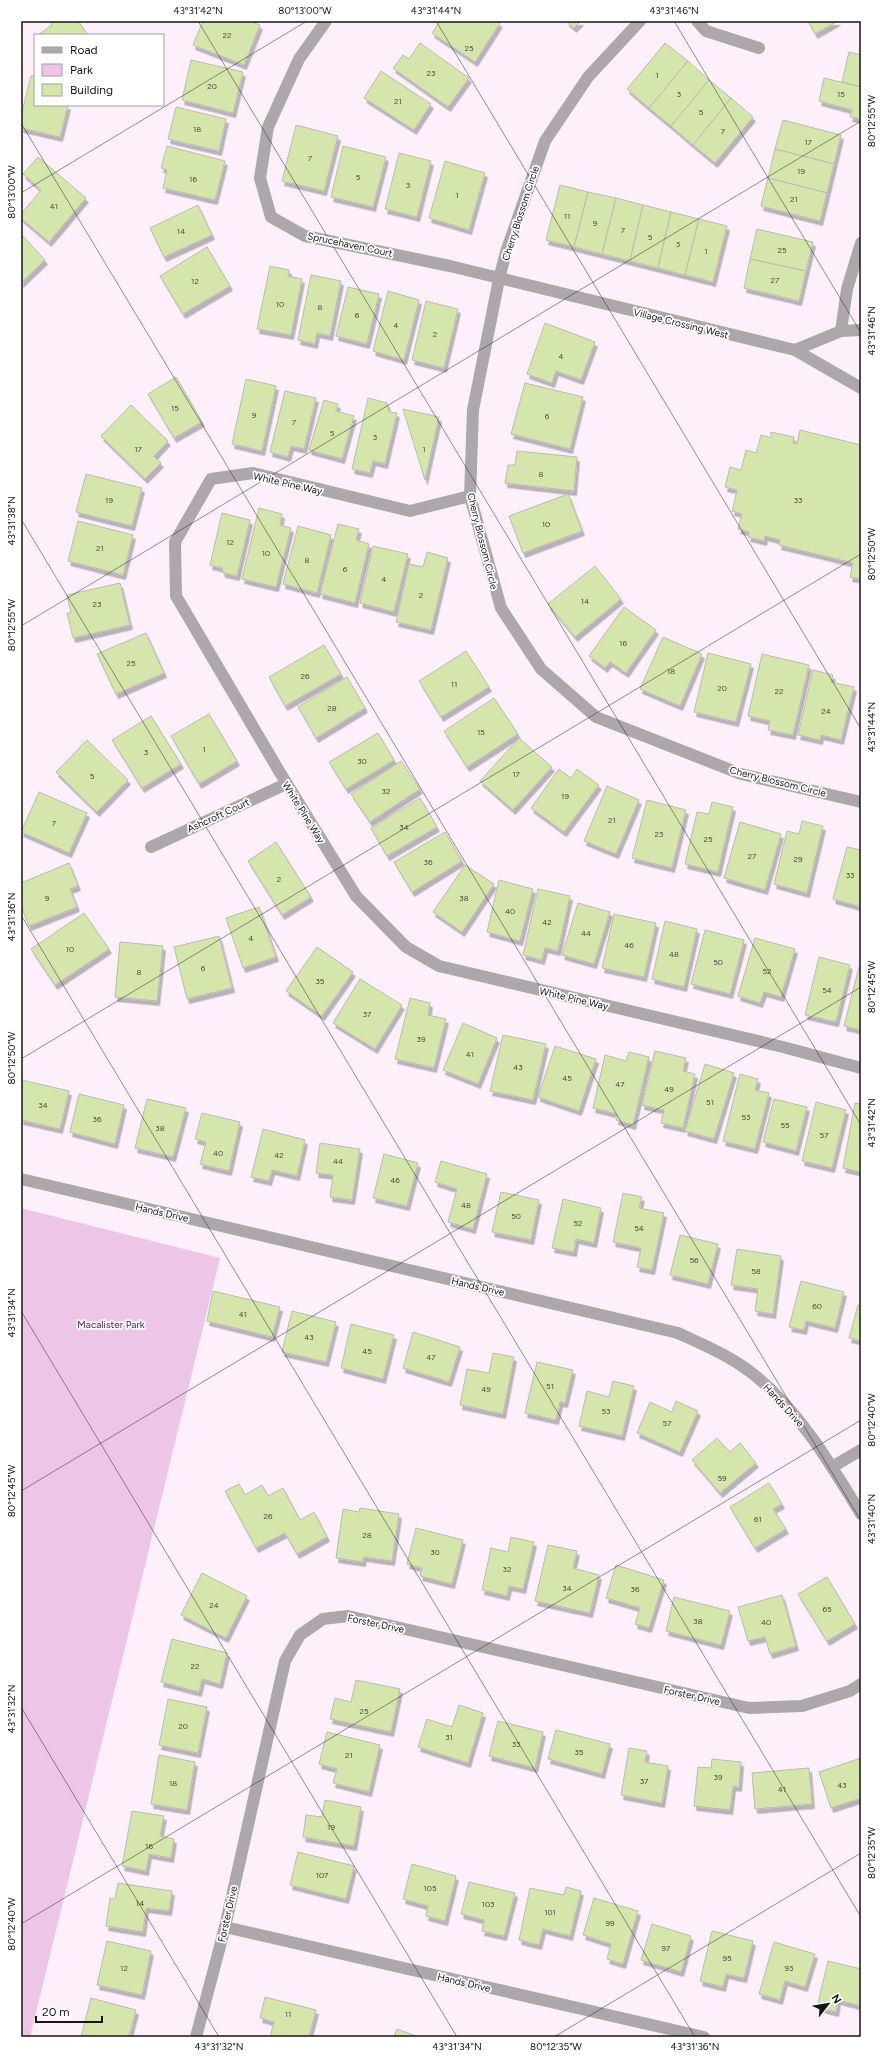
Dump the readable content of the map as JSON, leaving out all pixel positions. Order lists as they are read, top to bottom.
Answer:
{
  "streets": {
    "street": [
      "Cherry Blossom Circle",
      "Sprucehaven Court",
      "Village Crossing West",
      "White Pine Way",
      "Ashcroft Court",
      "Hands Drive",
      "Forster Drive"
    ]
  },
  "crossings": [
    ["Cherry Blossom Circle", "Sprucehaven Court"],
    ["Cherry Blossom Circle", "Village Crossing West"],
    ["Cherry Blossom Circle", "White Pine Way"],
    ["Sprucehaven Court", "Village Crossing West"],
    ["White Pine Way", "Ashcroft Court"],
    ["Hands Drive", "Forster Drive"]
  ],
  "parks": ["Macalister Park"],
  "house_numbers": [
    "22",
    "25",
    "23",
    "1",
    "20",
    "3",
    "15",
    "21",
    "5",
    "18",
    "7",
    "17",
    "7",
    "19",
    "5",
    "16",
    "3",
    "1",
    "21",
    "41",
    "11",
    "9",
    "7",
    "14",
    "5",
    "3",
    "25",
    "1",
    "27",
    "12",
    "10",
    "8",
    "6",
    "4",
    "2",
    "4",
    "15",
    "9",
    "6",
    "7",
    "5",
    "3",
    "17",
    "1",
    "8",
    "19",
    "33",
    "10",
    "12",
    "21",
    "10",
    "8",
    "6",
    "4",
    "2",
    "14",
    "23",
    "16",
    "25",
    "18",
    "26",
    "11",
    "20",
    "22",
    "28",
    "24",
    "15",
    "1",
    "3",
    "30",
    "17",
    "5",
    "32",
    "19",
    "21",
    "7",
    "34",
    "23",
    "25",
    "27",
    "29",
    "36",
    "33",
    "2",
    "9",
    "38",
    "40",
    "42",
    "44",
    "4",
    "46",
    "10",
    "48",
    "50",
    "6",
    "52",
    "8",
    "35",
    "54",
    "37",
    "39",
    "41",
    "43",
    "45",
    "47",
    "49",
    "51",
    "34",
    "53",
    "36",
    "55",
    "38",
    "57",
    "40",
    "42",
    "44",
    "46",
    "48",
    "50",
    "52",
    "54",
    "56",
    "58",
    "60",
    "41",
    "43",
    "45",
    "47",
    "51",
    "49",
    "53",
    "57",
    "59",
    "26",
    "61",
    "28",
    "30",
    "32",
    "34",
    "36",
    "24",
    "65",
    "38",
    "40",
    "22",
    "25",
    "20",
    "31",
    "33",
    "35",
    "21",
    "39",
    "37",
    "18",
    "43",
    "41",
    "19",
    "16",
    "107",
    "105",
    "14",
    "103",
    "101",
    "99",
    "97",
    "95",
    "12",
    "93",
    "11"
  ],
  "legend": ["Road", "Park", "Building"],
  "scale_bar": "20 m",
  "north": "top right",
  "coordinates": [
    "43°31'42\"N",
    "80°13'00\"W",
    "43°31'44\"N",
    "43°31'46\"N",
    "80°12'55\"W",
    "43°31'38\"N",
    "80°12'50\"W",
    "43°31'36\"N",
    "80°12'45\"W",
    "43°31'34\"N",
    "80°12'40\"W",
    "43°31'40\"N",
    "43°31'32\"N",
    "80°12'35\"W"
  ]
}
